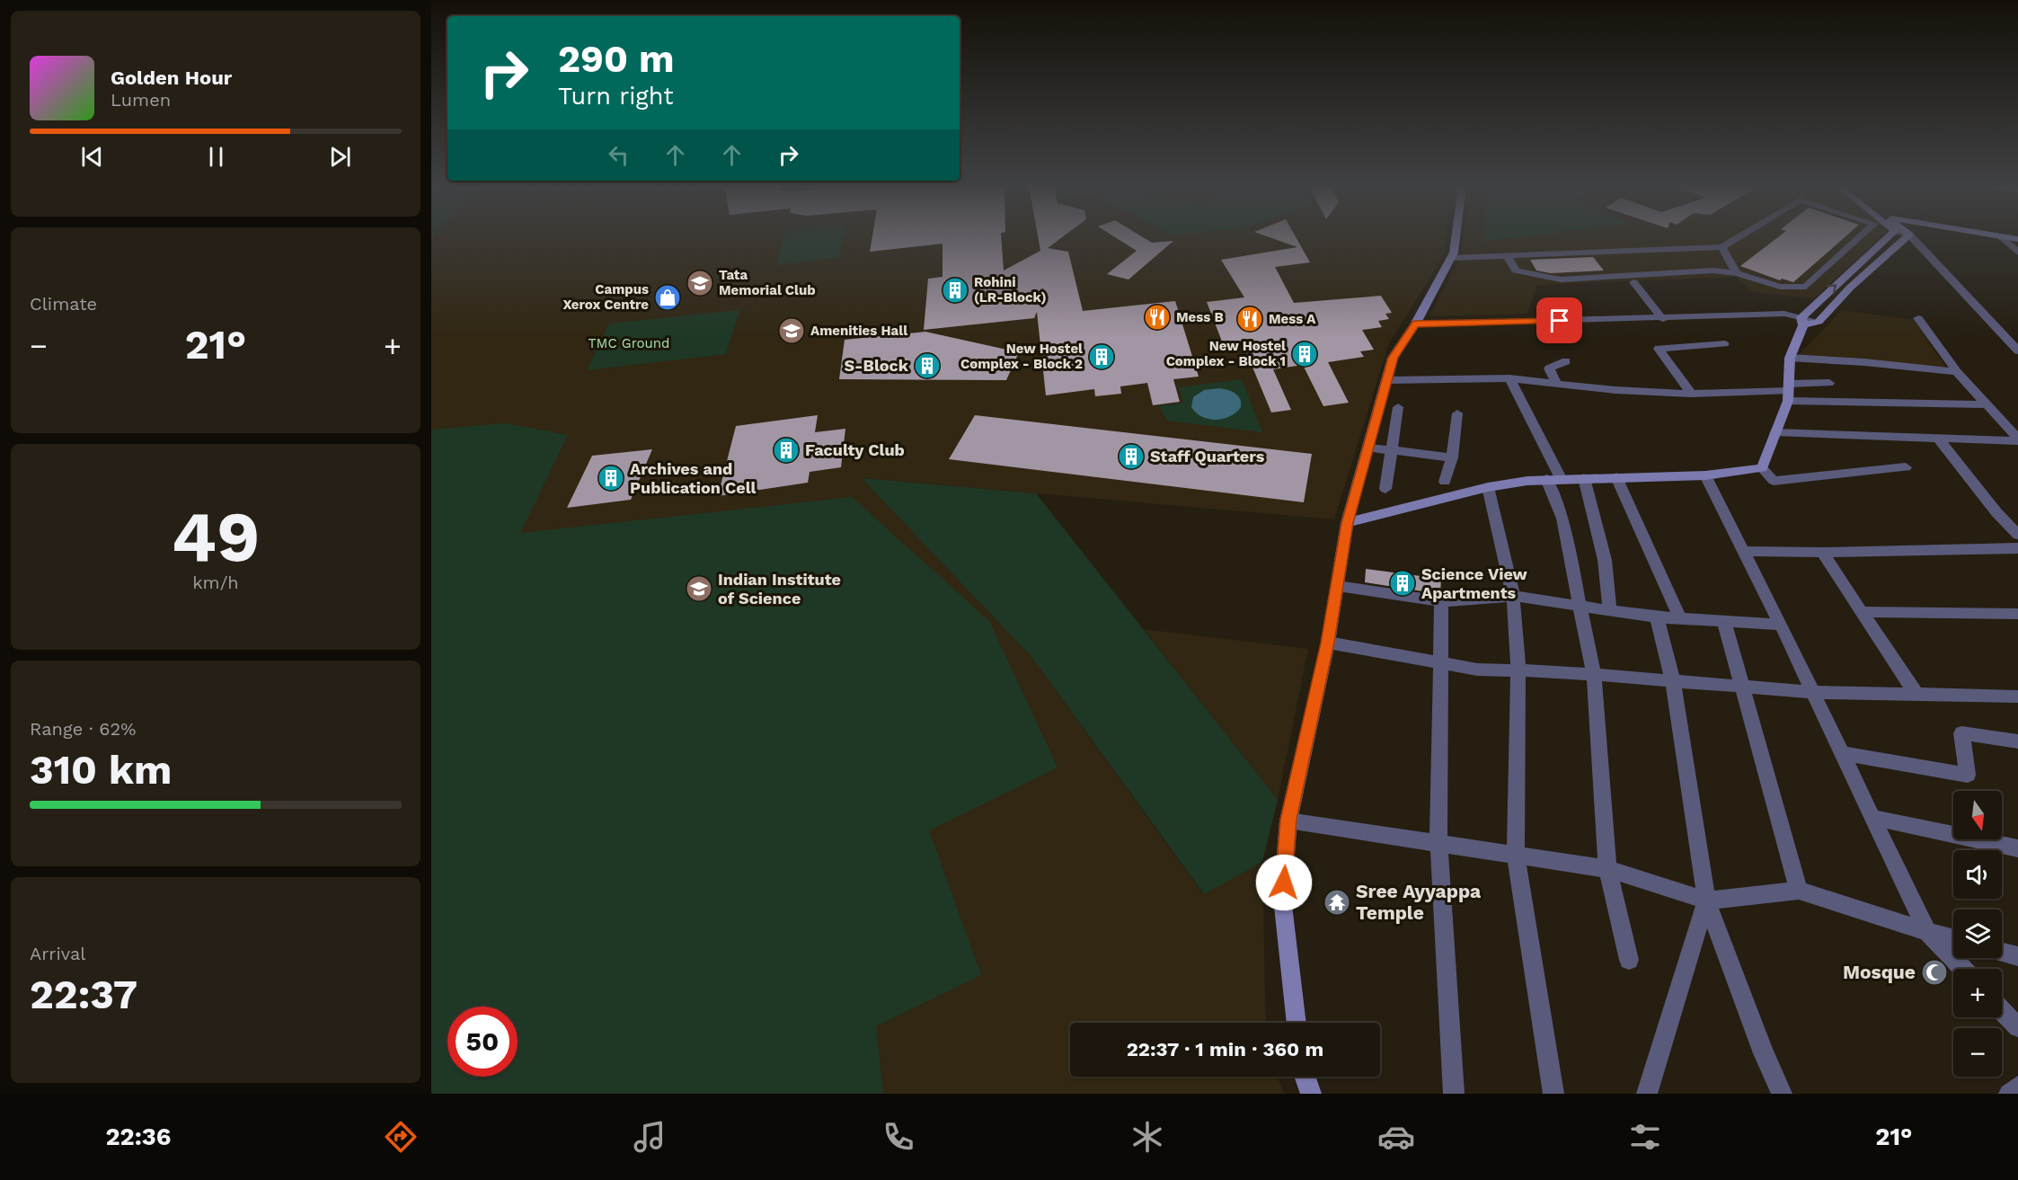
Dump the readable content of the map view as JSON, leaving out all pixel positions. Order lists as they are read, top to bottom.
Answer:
{
  "parks": ["TMC Ground"],
  "places": {
    "school or university": ["Tata Memorial Club", "Amenities Hall", "Indian Institute of Science"],
    "building": [
      "Rohini (LR-Block)",
      "New Hostel Complex - Block 1",
      "New Hostel Complex - Block 2",
      "S-Block",
      "Faculty Club",
      "Staff Quarters",
      "Archives and Publication Cell",
      "Science View Apartments"
    ],
    "shop": ["Campus Xerox Centre"],
    "restaurant": ["Mess B", "Mess A"],
    "temple": ["Sree Ayyappa Temple"],
    "mosque": ["Mosque"]
  },
  "north": "bottom",
  "page": {
    "turn": ["290 m", "Turn right"],
    "song": ["Golden Hour", "Lumen"],
    "tile": [
      "Climate",
      ["49", "km/h"],
      ["Range · 62%", "310 km"],
      ["Arrival", "22:37"]
    ],
    "heat": ["−", "21°", "+"],
    "map_buttons": ["+", "−"],
    "limit": "50",
    "trip": "22:37 · 1 min · 360 m",
    "tabs": ["22:36", "21°"]
  }
}
